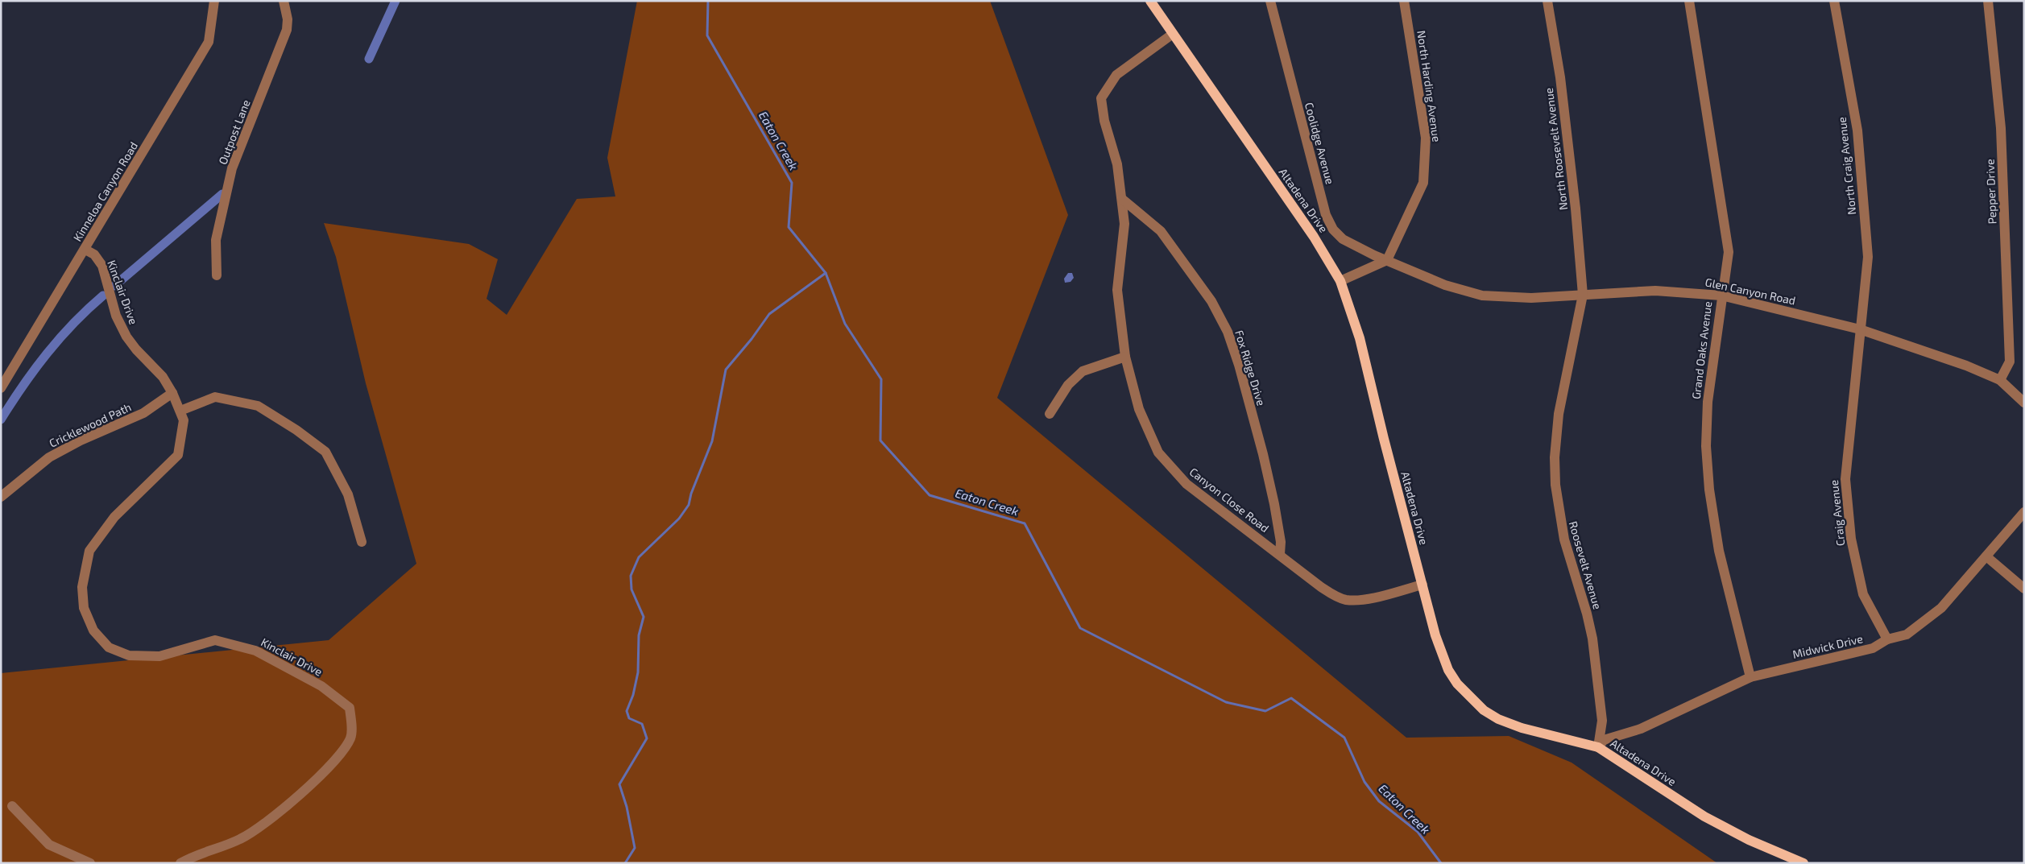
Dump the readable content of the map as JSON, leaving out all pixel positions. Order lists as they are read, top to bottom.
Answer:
{
  "streets": {
    "main road": ["Altadena Drive"],
    "street": [
      "North Harding Avenue",
      "Outpost Lane",
      "Coolidge Avenue",
      "North Roosevelt Avenue",
      "North Craig Avenue",
      "Kinneloa Canyon Road",
      "Pepper Drive",
      "Glen Canyon Road",
      "Kinclair Drive",
      "Grand Oaks Avenue",
      "Fox Ridge Drive",
      "Cricklewood Path",
      "Canyon Close Road",
      "Craig Avenue",
      "Roosevelt Avenue",
      "Midwick Drive"
    ]
  },
  "crossings": [
    ["North Harding Avenue", "Coolidge Avenue"],
    ["North Harding Avenue", "Glen Canyon Road"],
    ["Coolidge Avenue", "Glen Canyon Road"],
    ["North Roosevelt Avenue", "Glen Canyon Road"],
    ["North Roosevelt Avenue", "Roosevelt Avenue"],
    ["North Craig Avenue", "Glen Canyon Road"],
    ["North Craig Avenue", "Craig Avenue"],
    ["Kinneloa Canyon Road", "Kinclair Drive"],
    ["Pepper Drive", "Glen Canyon Road"],
    ["Altadena Drive", "Canyon Close Road"],
    ["Altadena Drive", "Roosevelt Avenue"],
    ["Altadena Drive", "Midwick Drive"],
    ["Glen Canyon Road", "Grand Oaks Avenue"],
    ["Glen Canyon Road", "Craig Avenue"],
    ["Glen Canyon Road", "Roosevelt Avenue"],
    ["Kinclair Drive", "Cricklewood Path"],
    ["Grand Oaks Avenue", "Midwick Drive"],
    ["Fox Ridge Drive", "Canyon Close Road"],
    ["Craig Avenue", "Midwick Drive"],
    ["Roosevelt Avenue", "Midwick Drive"]
  ],
  "water": ["Eaton Creek"]
}
